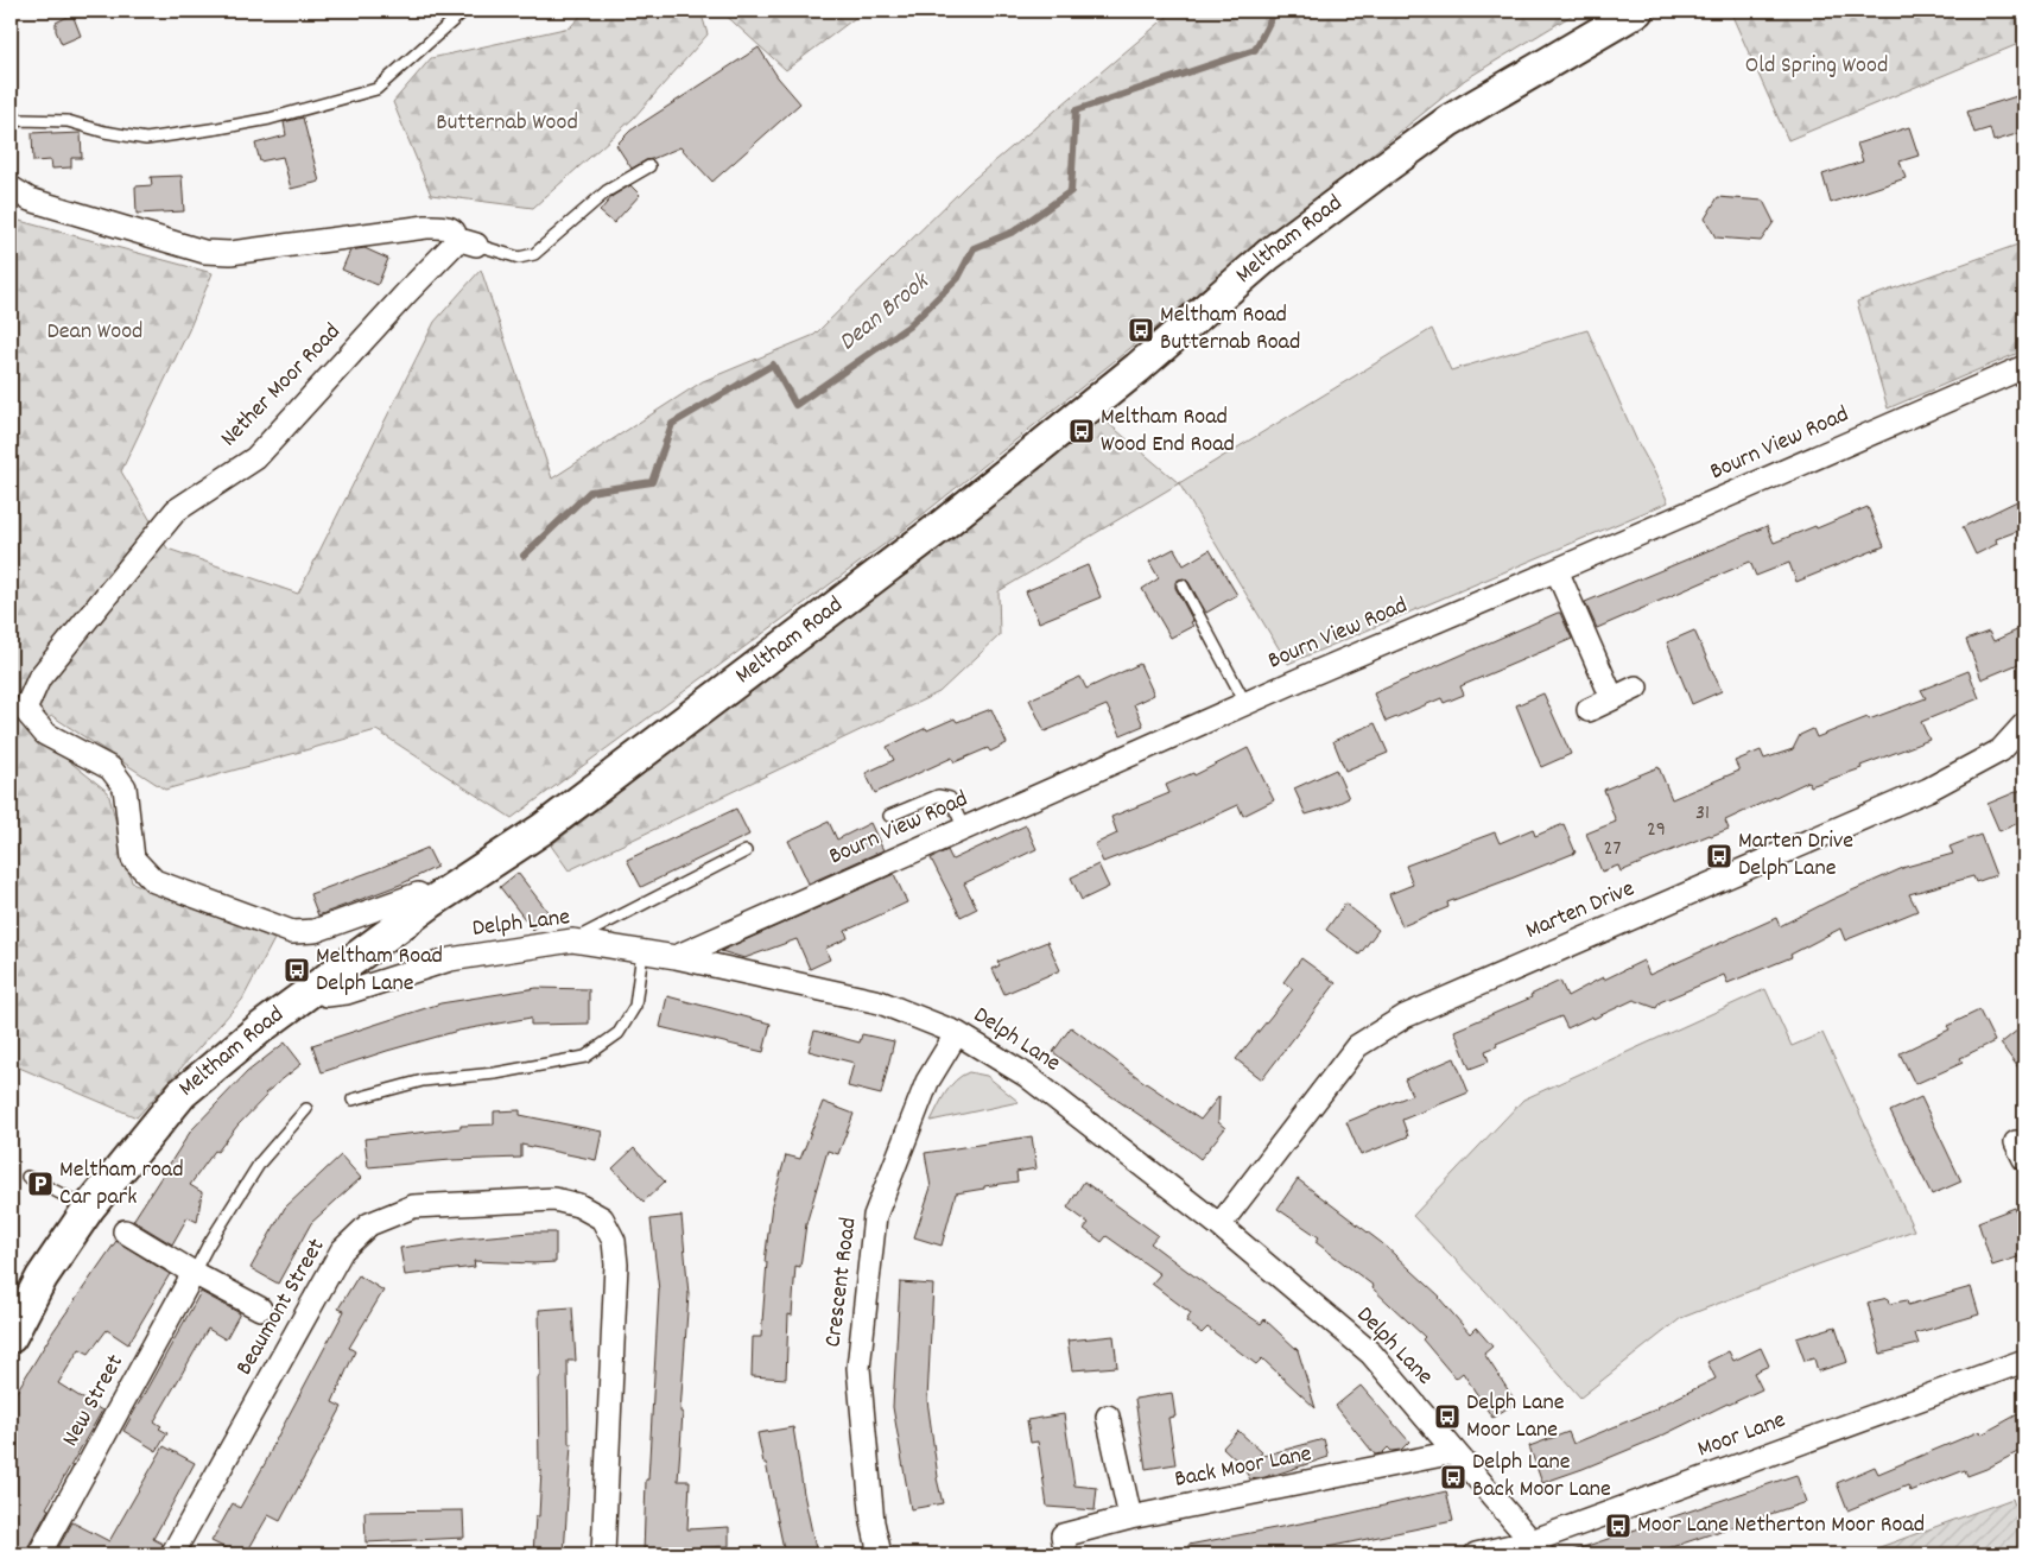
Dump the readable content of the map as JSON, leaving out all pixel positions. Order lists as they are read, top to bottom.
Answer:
{
  "streets": {
    "main road": ["Meltham Road"],
    "street": [
      "Nether Moor Road",
      "Bourn View Road",
      "Marten Drive",
      "Delph Lane",
      "Crescent Road",
      "Beaumont Street",
      "New Street",
      "Moor Lane",
      "Back Moor Lane"
    ]
  },
  "crossings": [
    ["Meltham Road", "Nether Moor Road"],
    ["Meltham Road", "Delph Lane"],
    ["Bourn View Road", "Delph Lane"],
    ["Marten Drive", "Delph Lane"],
    ["Delph Lane", "Crescent Road"],
    ["Delph Lane", "Moor Lane"],
    ["Delph Lane", "Back Moor Lane"]
  ],
  "water": ["Dean Brook"],
  "parks": ["Old Spring Wood", "Butternab Wood", "Dean Wood"],
  "places": {
    "bus stop": [
      "Meltham Road Butternab Road",
      "Meltham Road Wood End Road",
      "Marten Drive Delph Lane",
      "Meltham Road Delph Lane",
      "Delph Lane Moor Lane",
      "Delph Lane Back Moor Lane",
      "Moor Lane Netherton Moor Road"
    ],
    "parking": ["Meltham road Car park"]
  },
  "house_numbers": ["31", "29", "27"]
}
